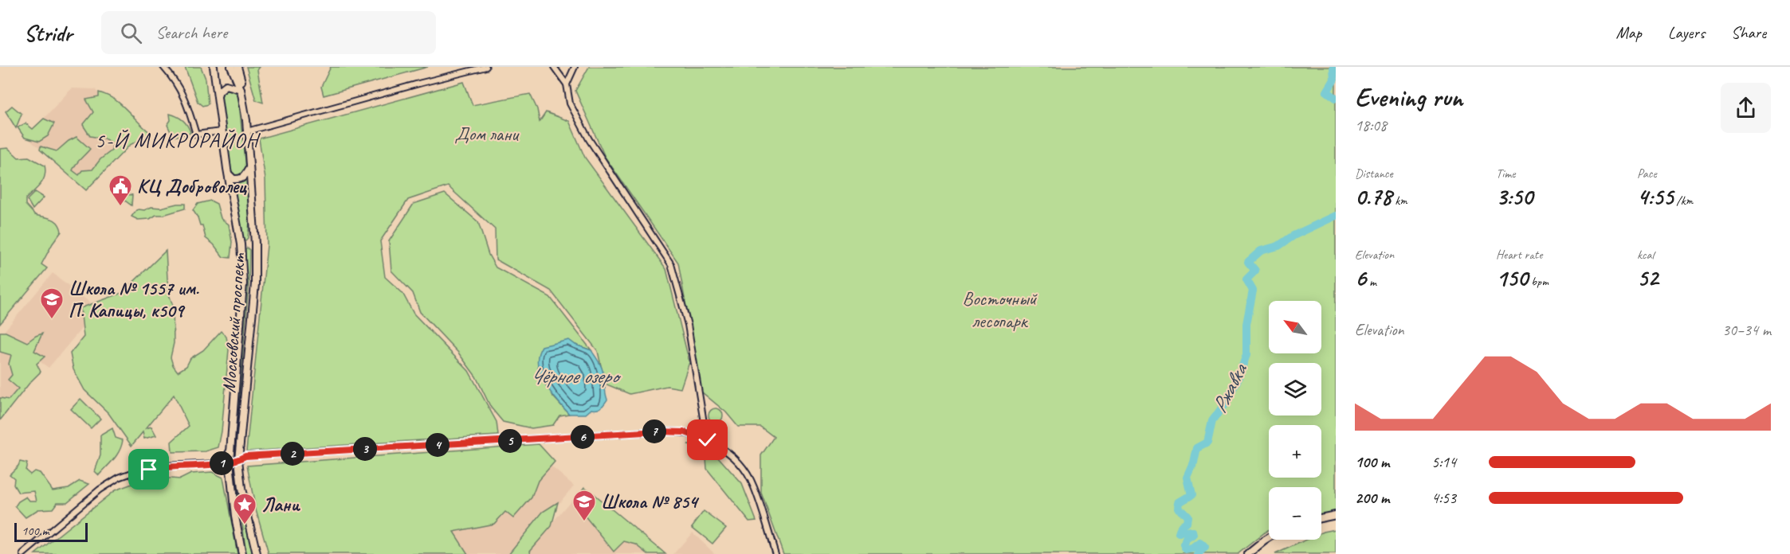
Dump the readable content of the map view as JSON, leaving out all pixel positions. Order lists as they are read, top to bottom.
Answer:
{
  "streets": {
    "main road": ["Московский проспект"]
  },
  "districts": ["5-Й МИКРОРАЙОН"],
  "water": ["Чёрное озеро", "Ржавка"],
  "parks": ["Дом лани", "Восточный лесопарк"],
  "places": {
    "public building": ["КЦ Доброволец"],
    "school or university": ["Школа № 1557 им. П. Капицы, к509", "Школа № 854"],
    "place": ["Лани"]
  },
  "scale_bar": "100 m",
  "north": "top left",
  "page": {
    "header": "Stridr",
    "search": "Search here",
    "nav": ["Map", "Layers", "Share"],
    "heading": ["Evening run", "18:08"],
    "stats": [
      ["Distance", "0.78 km"],
      ["Time", "3:50"],
      ["Pace", "4:55 /km"],
      ["Elevation", "6 m"],
      ["Heart rate", "150 bpm"],
      ["kcal", "52"]
    ],
    "map_buttons": ["+", "−"],
    "chart": ["Elevation", "30–34 m"],
    "pins": [
      "7",
      "6",
      "5",
      "4",
      "3",
      "2",
      "1"
    ],
    "list": [
      {
        "name": "100 m",
        "note": "5:14"
      },
      {
        "name": "200 m",
        "note": "4:53"
      }
    ],
    "scale": "100 m"
  }
}
